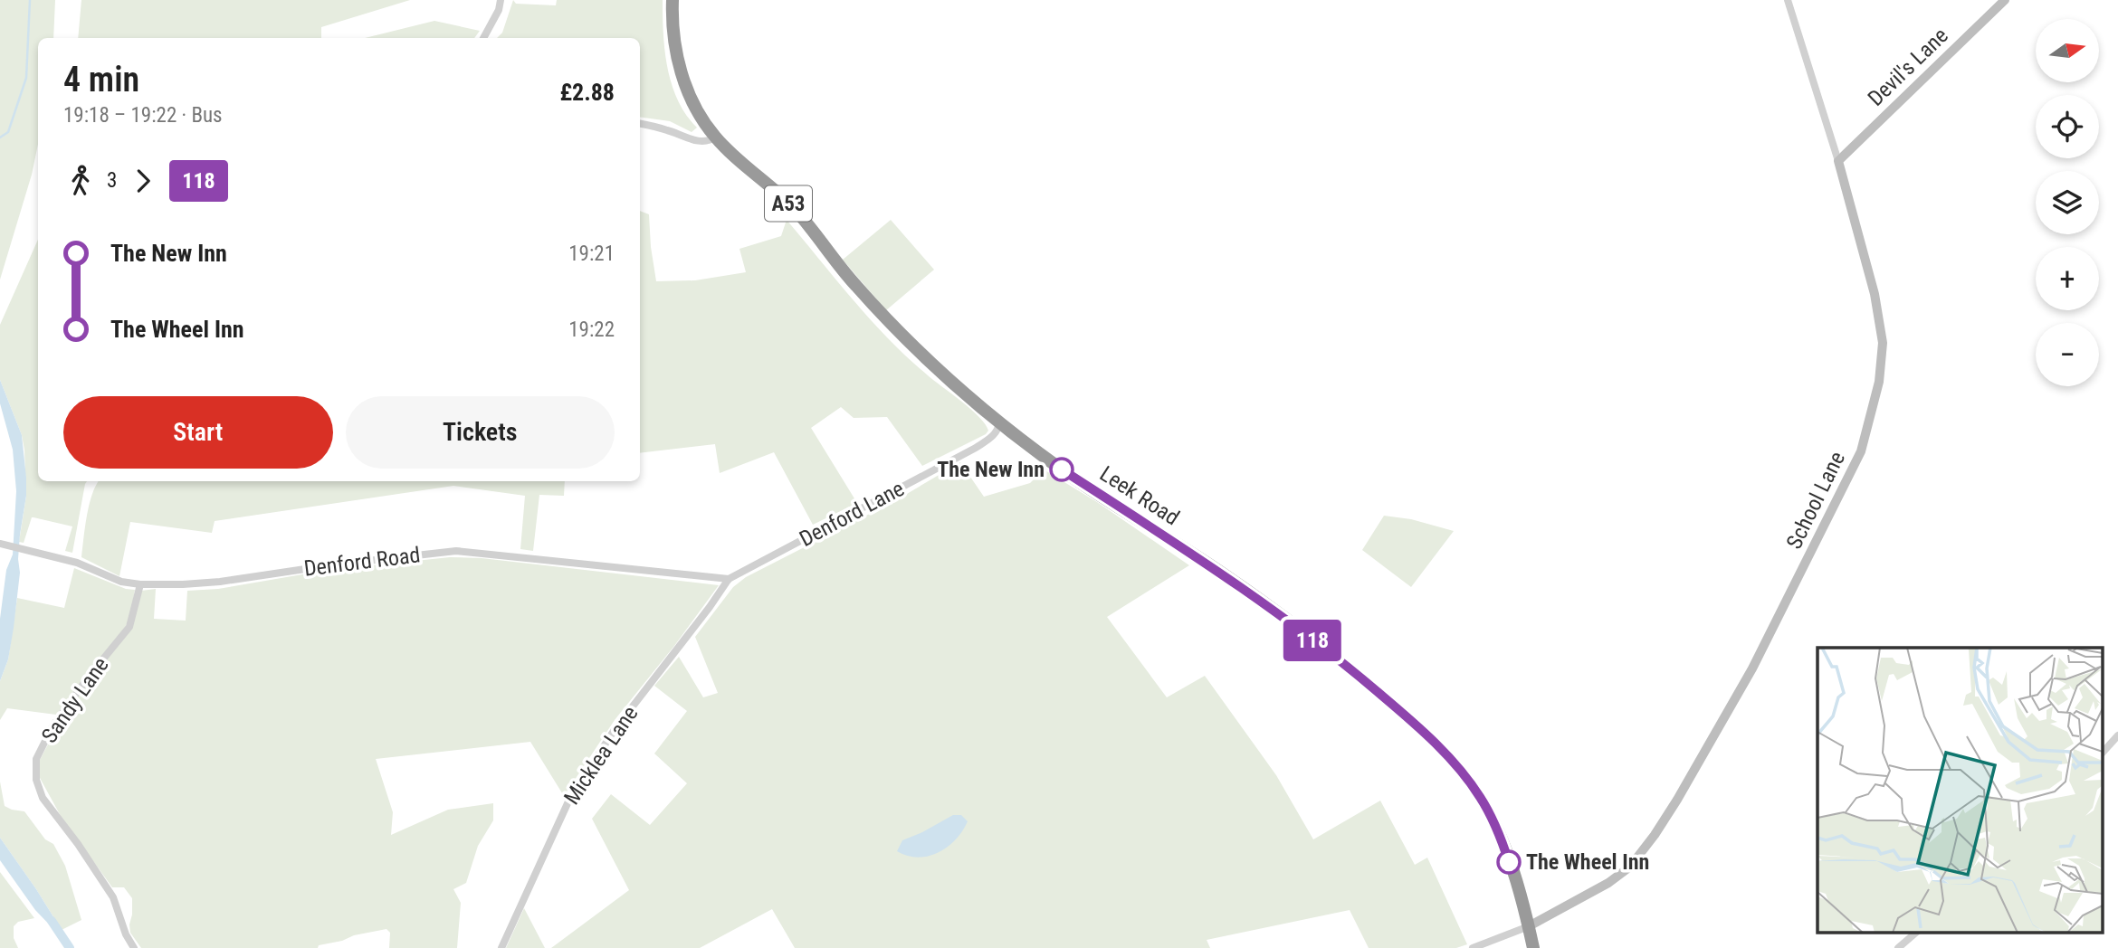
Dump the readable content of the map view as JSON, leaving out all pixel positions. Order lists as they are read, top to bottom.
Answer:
{
  "streets": {
    "highway": ["A53", "Leek Road"],
    "street": [
      "Devil's Lane",
      "School Lane",
      "Denford Lane",
      "Denford Road",
      "Sandy Lane",
      "Micklea Lane"
    ]
  },
  "crossings": [
    ["Devil's Lane", "School Lane"],
    ["A53", "Leek Road"],
    ["A53", "School Lane"],
    ["Leek Road", "School Lane"],
    ["Leek Road", "Denford Lane"],
    ["Denford Lane", "Denford Road"],
    ["Denford Lane", "Micklea Lane"],
    ["Denford Road", "Sandy Lane"],
    ["Denford Road", "Micklea Lane"]
  ],
  "places": ["The New Inn", "The Wheel Inn"],
  "lines": ["bus line 118"],
  "north": "right",
  "page": {
    "on_map": "118",
    "map_buttons": ["+", "−"],
    "heading": ["4 min", "19:18 – 19:22 · Bus", "£2.88"],
    "legs": ["3", "118"],
    "list": [
      {
        "name": "The New Inn",
        "value": "19:21"
      },
      {
        "name": "The Wheel Inn",
        "value": "19:22"
      }
    ],
    "buttons": ["Start", "Tickets"]
  }
}
